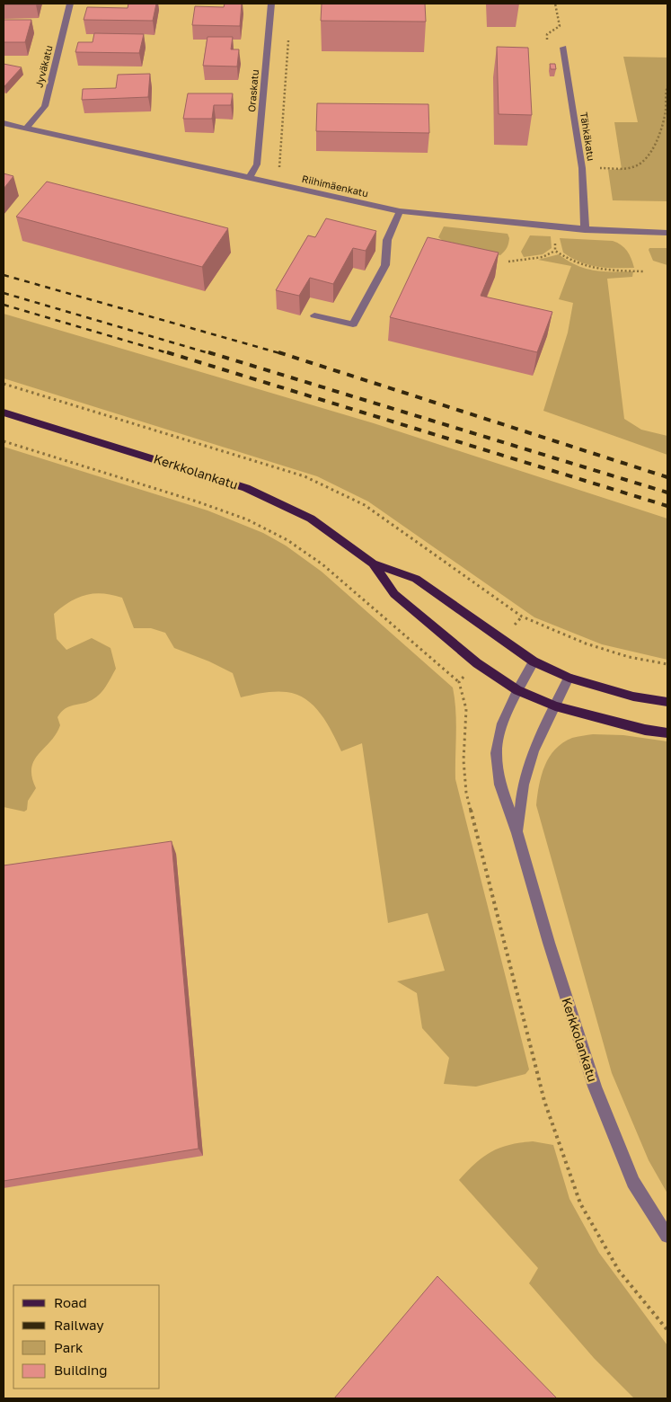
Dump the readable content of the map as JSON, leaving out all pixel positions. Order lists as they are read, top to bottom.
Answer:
{
  "streets": {
    "main road": ["Kerkkolankatu"],
    "street": [
      "Jyväkatu",
      "Oraskatu",
      "Tähkäkatu",
      "Riihimäenkatu"
    ]
  },
  "crossings": [
    ["Jyväkatu", "Riihimäenkatu"],
    ["Oraskatu", "Riihimäenkatu"],
    ["Tähkäkatu", "Riihimäenkatu"]
  ],
  "legend": [
    "Road",
    "Railway",
    "Park",
    "Building"
  ]
}
